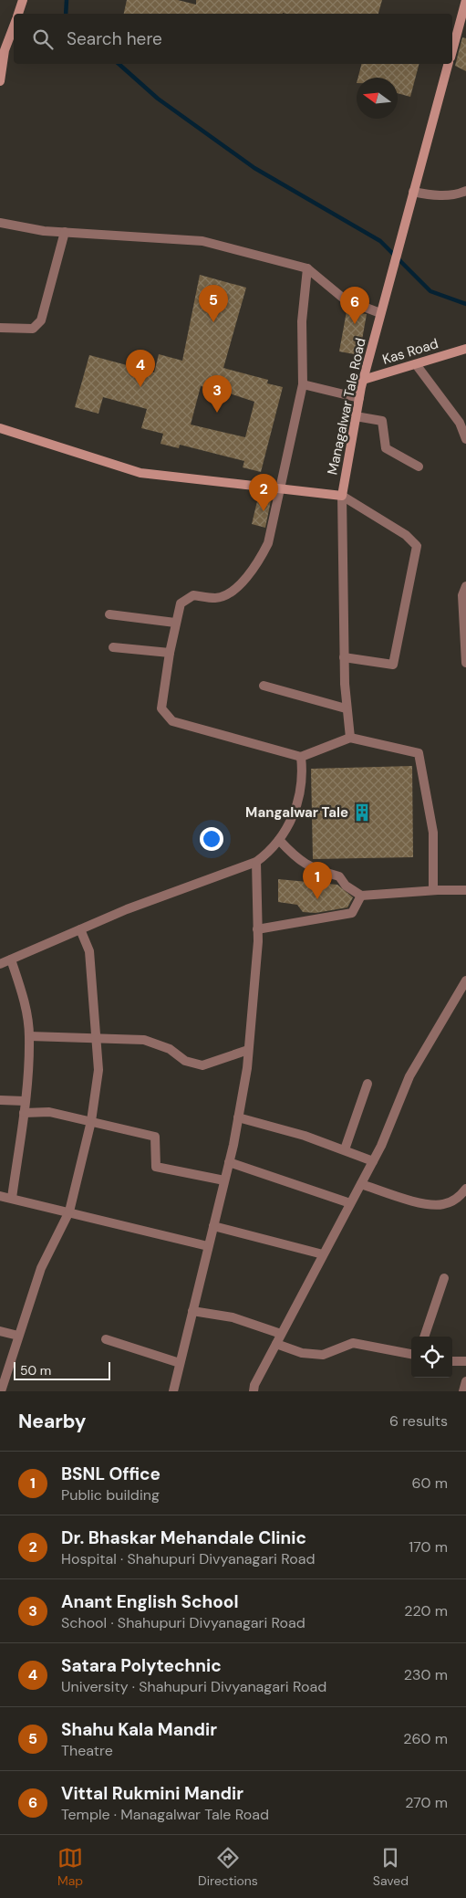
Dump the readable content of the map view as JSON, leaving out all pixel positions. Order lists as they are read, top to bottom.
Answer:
{
  "streets": {
    "main road": ["Kas Road", "Managalwar Tale Road"]
  },
  "crossings": [
    ["Kas Road", "Managalwar Tale Road"]
  ],
  "places": {
    "building": ["Mangalwar Tale"]
  },
  "scale_bar": "50 m",
  "north": "left",
  "page": {
    "search": "Search here",
    "pins": [
      "5",
      "6",
      "4",
      "3",
      "2",
      "1"
    ],
    "scale": "50 m",
    "heading": ["Nearby", "6 results"],
    "list": [
      {
        "mark": "1",
        "name": "BSNL Office",
        "note": "Public building",
        "value": "60 m"
      },
      {
        "mark": "2",
        "name": "Dr. Bhaskar Mehandale Clinic",
        "note": "Hospital · Shahupuri Divyanagari Road",
        "value": "170 m"
      },
      {
        "mark": "3",
        "name": "Anant English School",
        "note": "School · Shahupuri Divyanagari Road",
        "value": "220 m"
      },
      {
        "mark": "4",
        "name": "Satara Polytechnic",
        "note": "University · Shahupuri Divyanagari Road",
        "value": "230 m"
      },
      {
        "mark": "5",
        "name": "Shahu Kala Mandir",
        "note": "Theatre",
        "value": "260 m"
      },
      {
        "mark": "6",
        "name": "Vittal Rukmini Mandir",
        "note": "Temple · Managalwar Tale Road",
        "value": "270 m"
      }
    ],
    "nav": ["Map", "Directions", "Saved"]
  }
}
